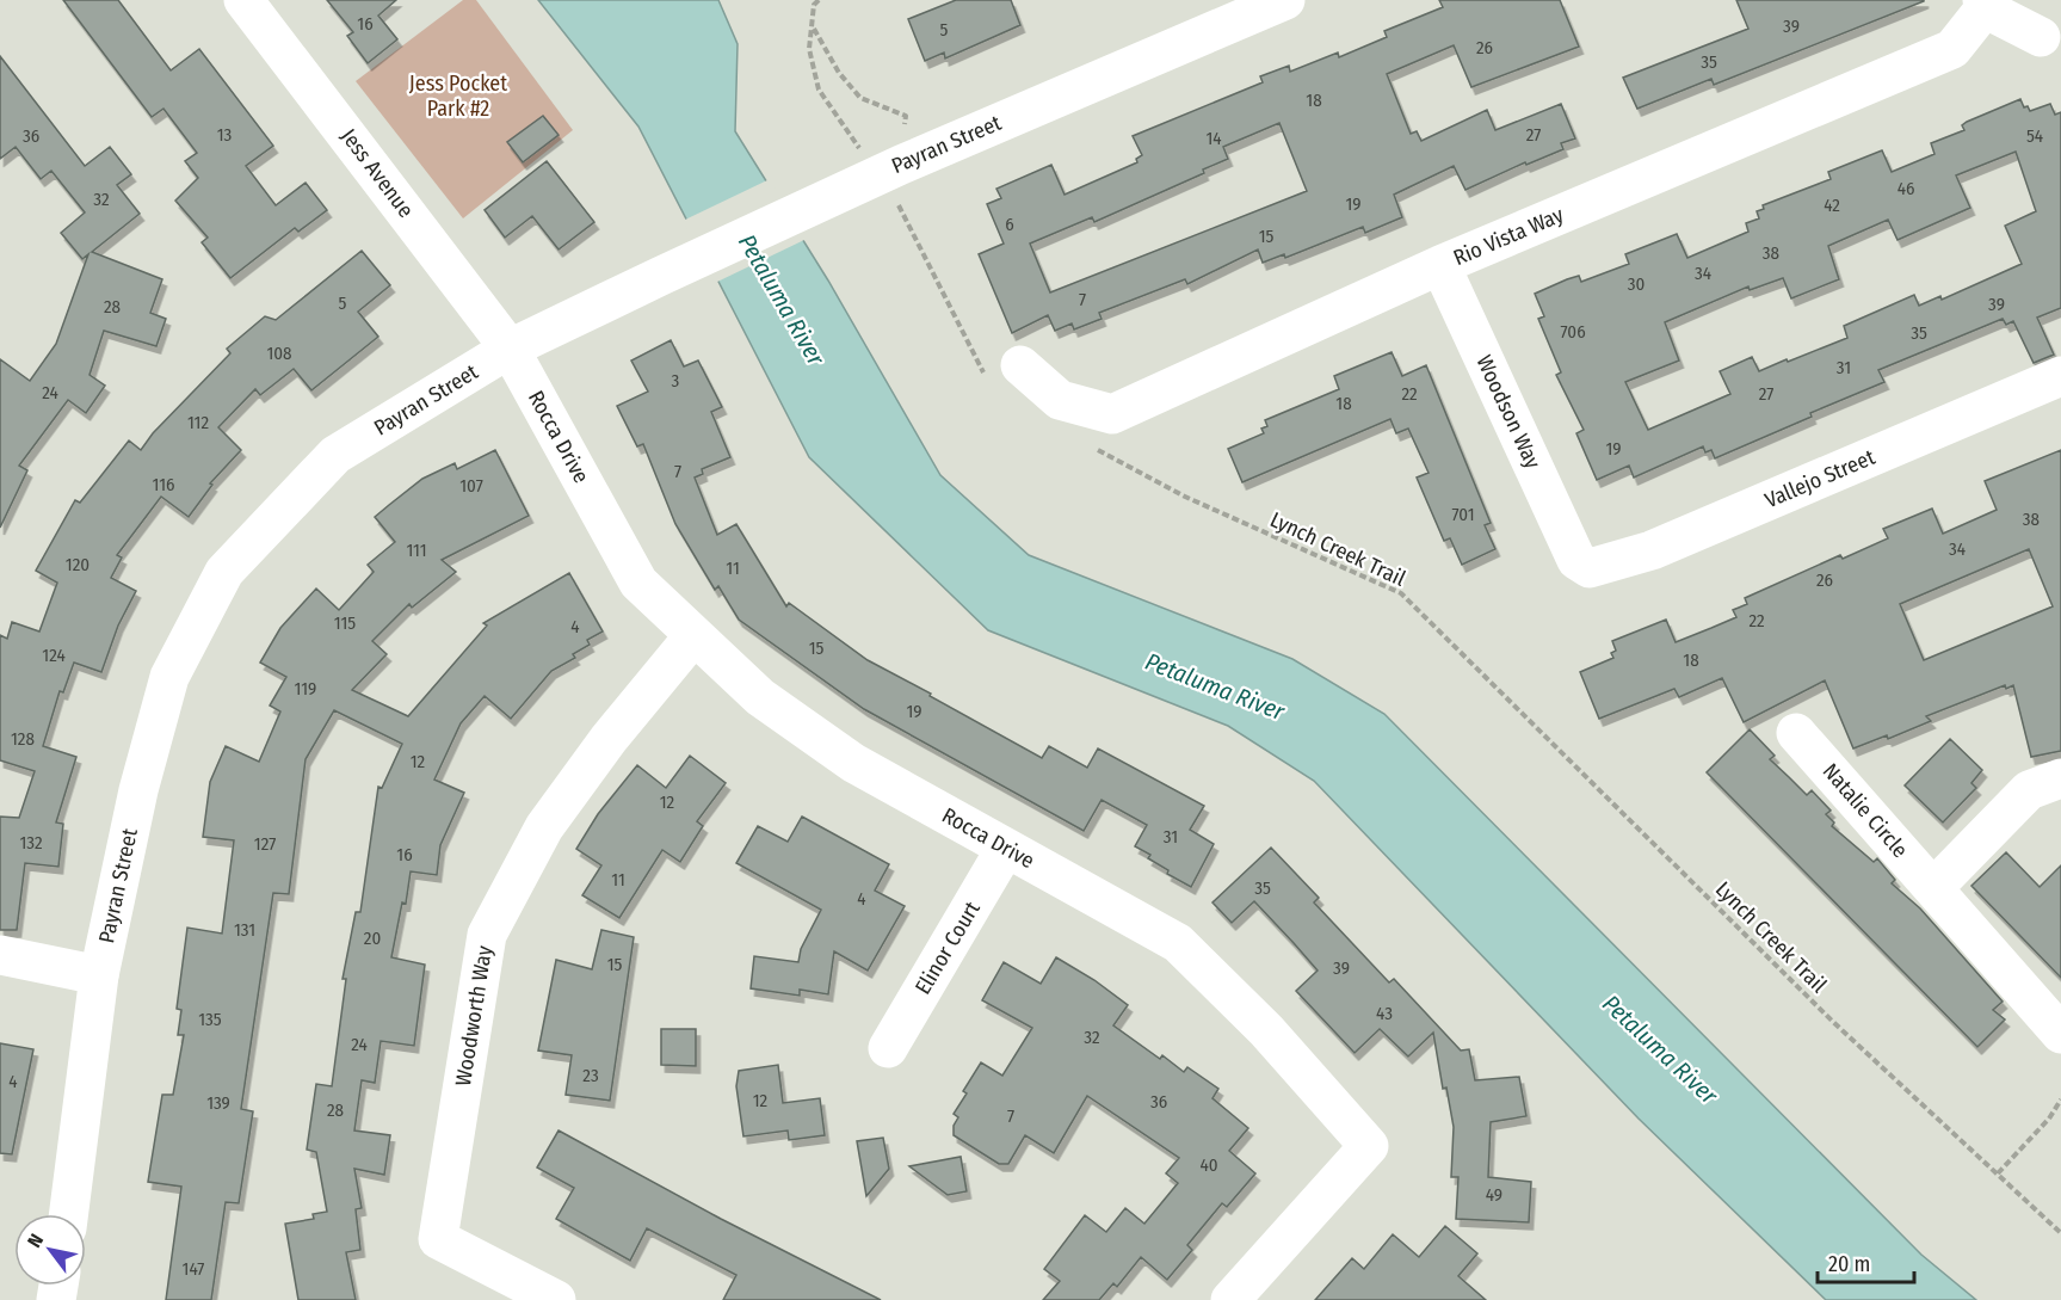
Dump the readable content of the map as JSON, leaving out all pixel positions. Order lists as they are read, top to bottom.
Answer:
{
  "streets": {
    "street": [
      "Payran Street",
      "Jess Avenue",
      "Rio Vista Way",
      "Woodson Way",
      "Rocca Drive",
      "Vallejo Street",
      "Natalie Circle",
      "Elinor Court",
      "Woodworth Way"
    ],
    "path": ["Lynch Creek Trail"]
  },
  "crossings": [
    ["Payran Street", "Jess Avenue"],
    ["Payran Street", "Rocca Drive"],
    ["Jess Avenue", "Rocca Drive"],
    ["Rio Vista Way", "Woodson Way"],
    ["Woodson Way", "Vallejo Street"],
    ["Rocca Drive", "Elinor Court"],
    ["Rocca Drive", "Woodworth Way"]
  ],
  "water": ["Petaluma River"],
  "parks": ["Jess Pocket Park #2"],
  "house_numbers": [
    "16",
    "39",
    "5",
    "26",
    "35",
    "18",
    "13",
    "27",
    "36",
    "54",
    "14",
    "46",
    "32",
    "19",
    "42",
    "6",
    "15",
    "38",
    "34",
    "30",
    "7",
    "5",
    "39",
    "28",
    "706",
    "35",
    "108",
    "31",
    "3",
    "24",
    "22",
    "27",
    "18",
    "112",
    "19",
    "7",
    "116",
    "107",
    "701",
    "38",
    "34",
    "111",
    "120",
    "11",
    "26",
    "22",
    "115",
    "4",
    "15",
    "124",
    "18",
    "119",
    "19",
    "128",
    "12",
    "12",
    "31",
    "132",
    "127",
    "16",
    "11",
    "35",
    "4",
    "131",
    "20",
    "15",
    "39",
    "43",
    "135",
    "32",
    "24",
    "23",
    "4",
    "12",
    "36",
    "139",
    "28",
    "7",
    "40",
    "49",
    "147"
  ],
  "scale_bar": "20 m",
  "north": "top left"
}
